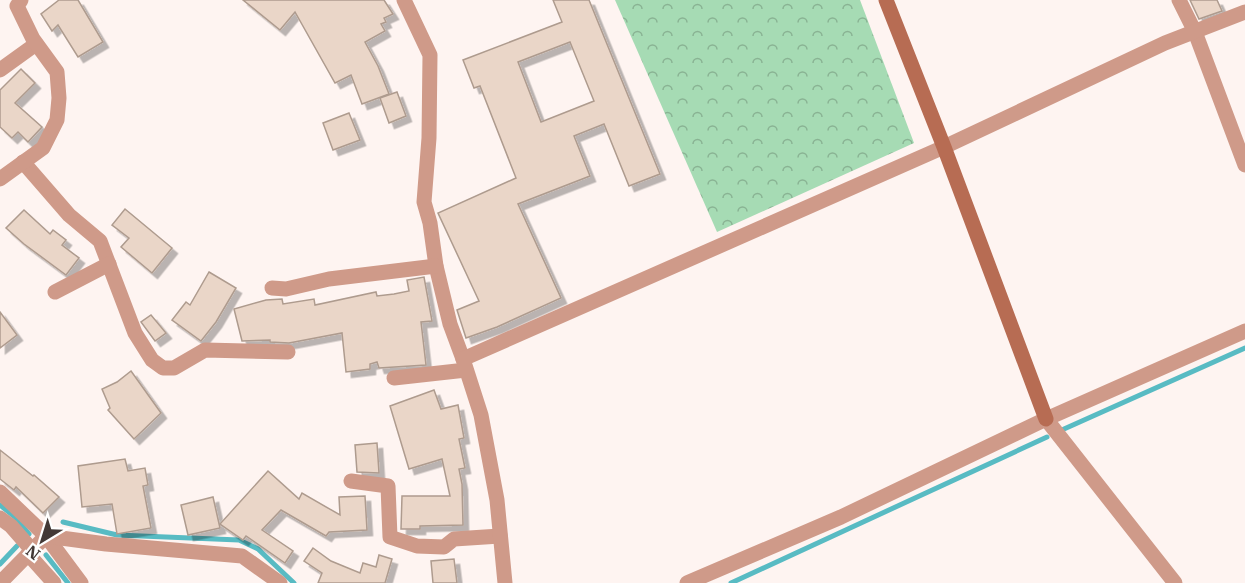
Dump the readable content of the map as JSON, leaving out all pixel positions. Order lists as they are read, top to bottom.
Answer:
{
  "north": "bottom left"
}
